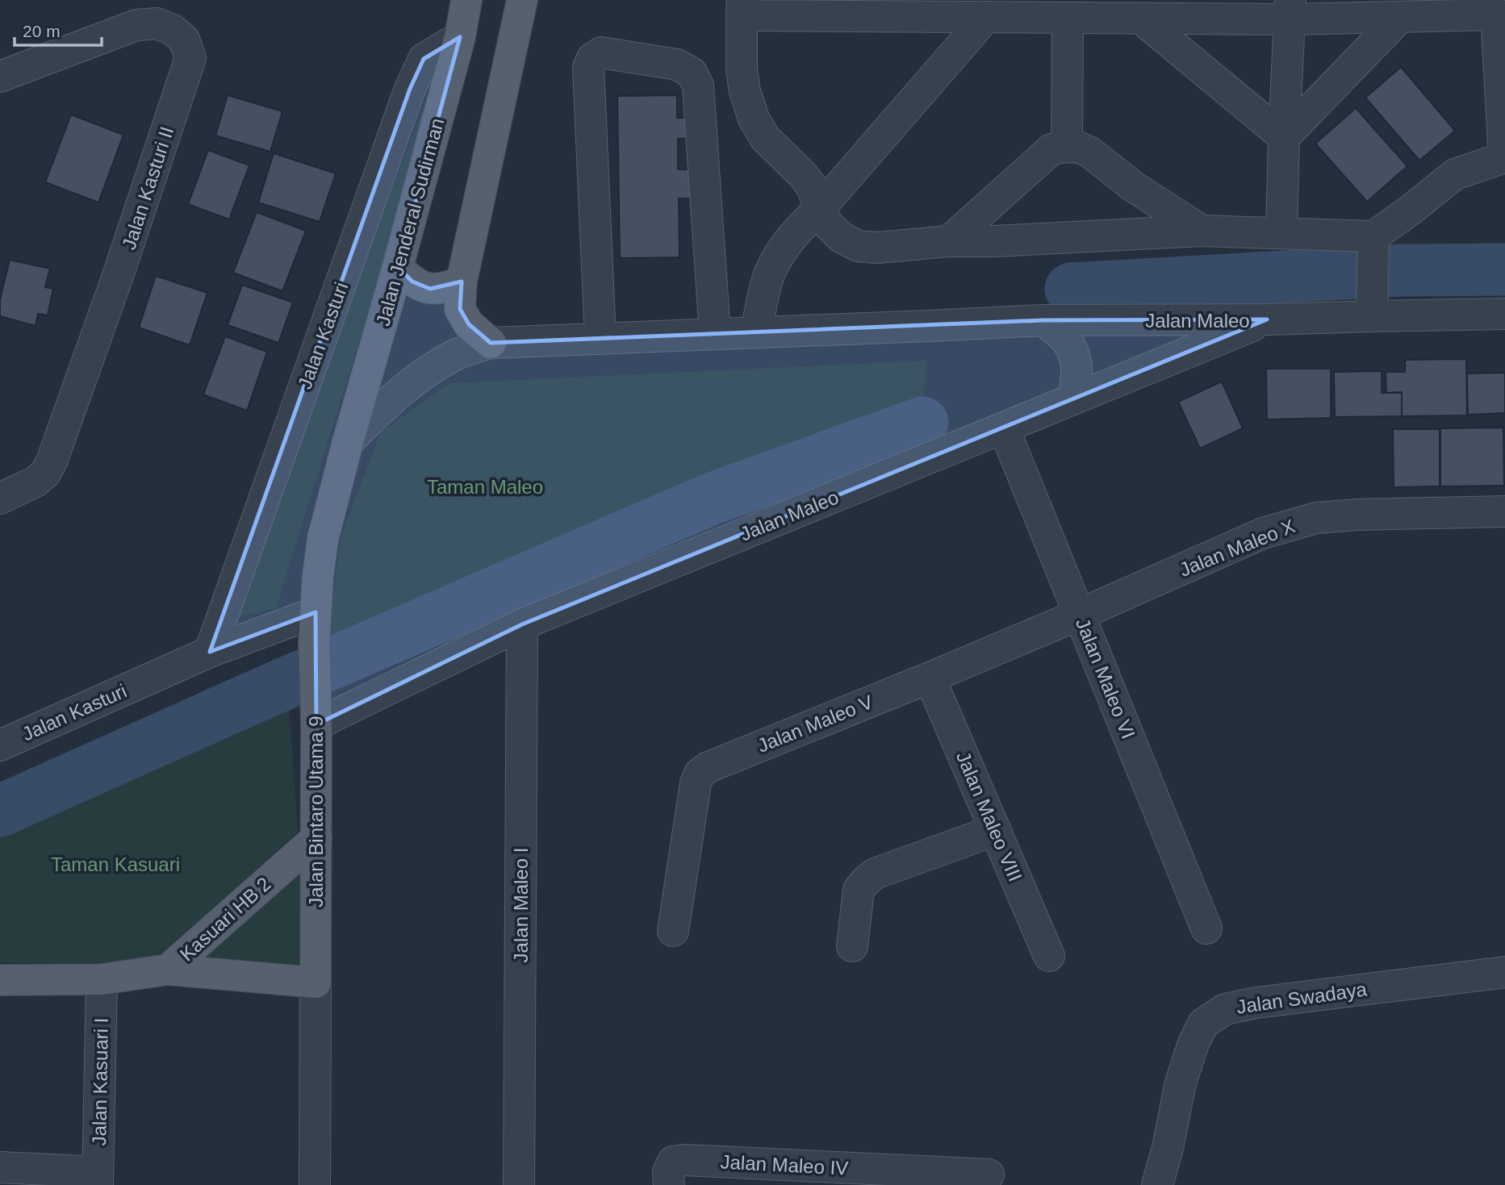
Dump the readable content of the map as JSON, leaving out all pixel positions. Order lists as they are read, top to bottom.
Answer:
{
  "streets": {
    "main road": ["Jalan Jenderal Sudirman", "Jalan Bintaro Utama 9", "Kasuari HB 2"],
    "street": [
      "Jalan Kasturi II",
      "Jalan Maleo",
      "Jalan Kasturi",
      "Jalan Maleo X",
      "Jalan Maleo VI",
      "Jalan Maleo V",
      "Jalan Maleo VIII",
      "Jalan Maleo I",
      "Jalan Swadaya",
      "Jalan Kasuari I",
      "Jalan Maleo IV"
    ]
  },
  "crossings": [
    ["Jalan Jenderal Sudirman", "Jalan Maleo"],
    ["Jalan Jenderal Sudirman", "Jalan Kasturi"],
    ["Jalan Jenderal Sudirman", "Jalan Bintaro Utama 9"],
    ["Jalan Maleo", "Jalan Maleo VI"],
    ["Jalan Maleo", "Jalan Bintaro Utama 9"],
    ["Jalan Maleo", "Jalan Maleo I"],
    ["Jalan Kasturi", "Jalan Bintaro Utama 9"],
    ["Jalan Maleo X", "Jalan Maleo VI"],
    ["Jalan Maleo X", "Jalan Maleo V"],
    ["Jalan Maleo VI", "Jalan Maleo V"],
    ["Jalan Maleo V", "Jalan Maleo VIII"],
    ["Jalan Bintaro Utama 9", "Kasuari HB 2"]
  ],
  "parks": ["Taman Maleo", "Taman Kasuari"],
  "scale_bar": "20 m"
}
